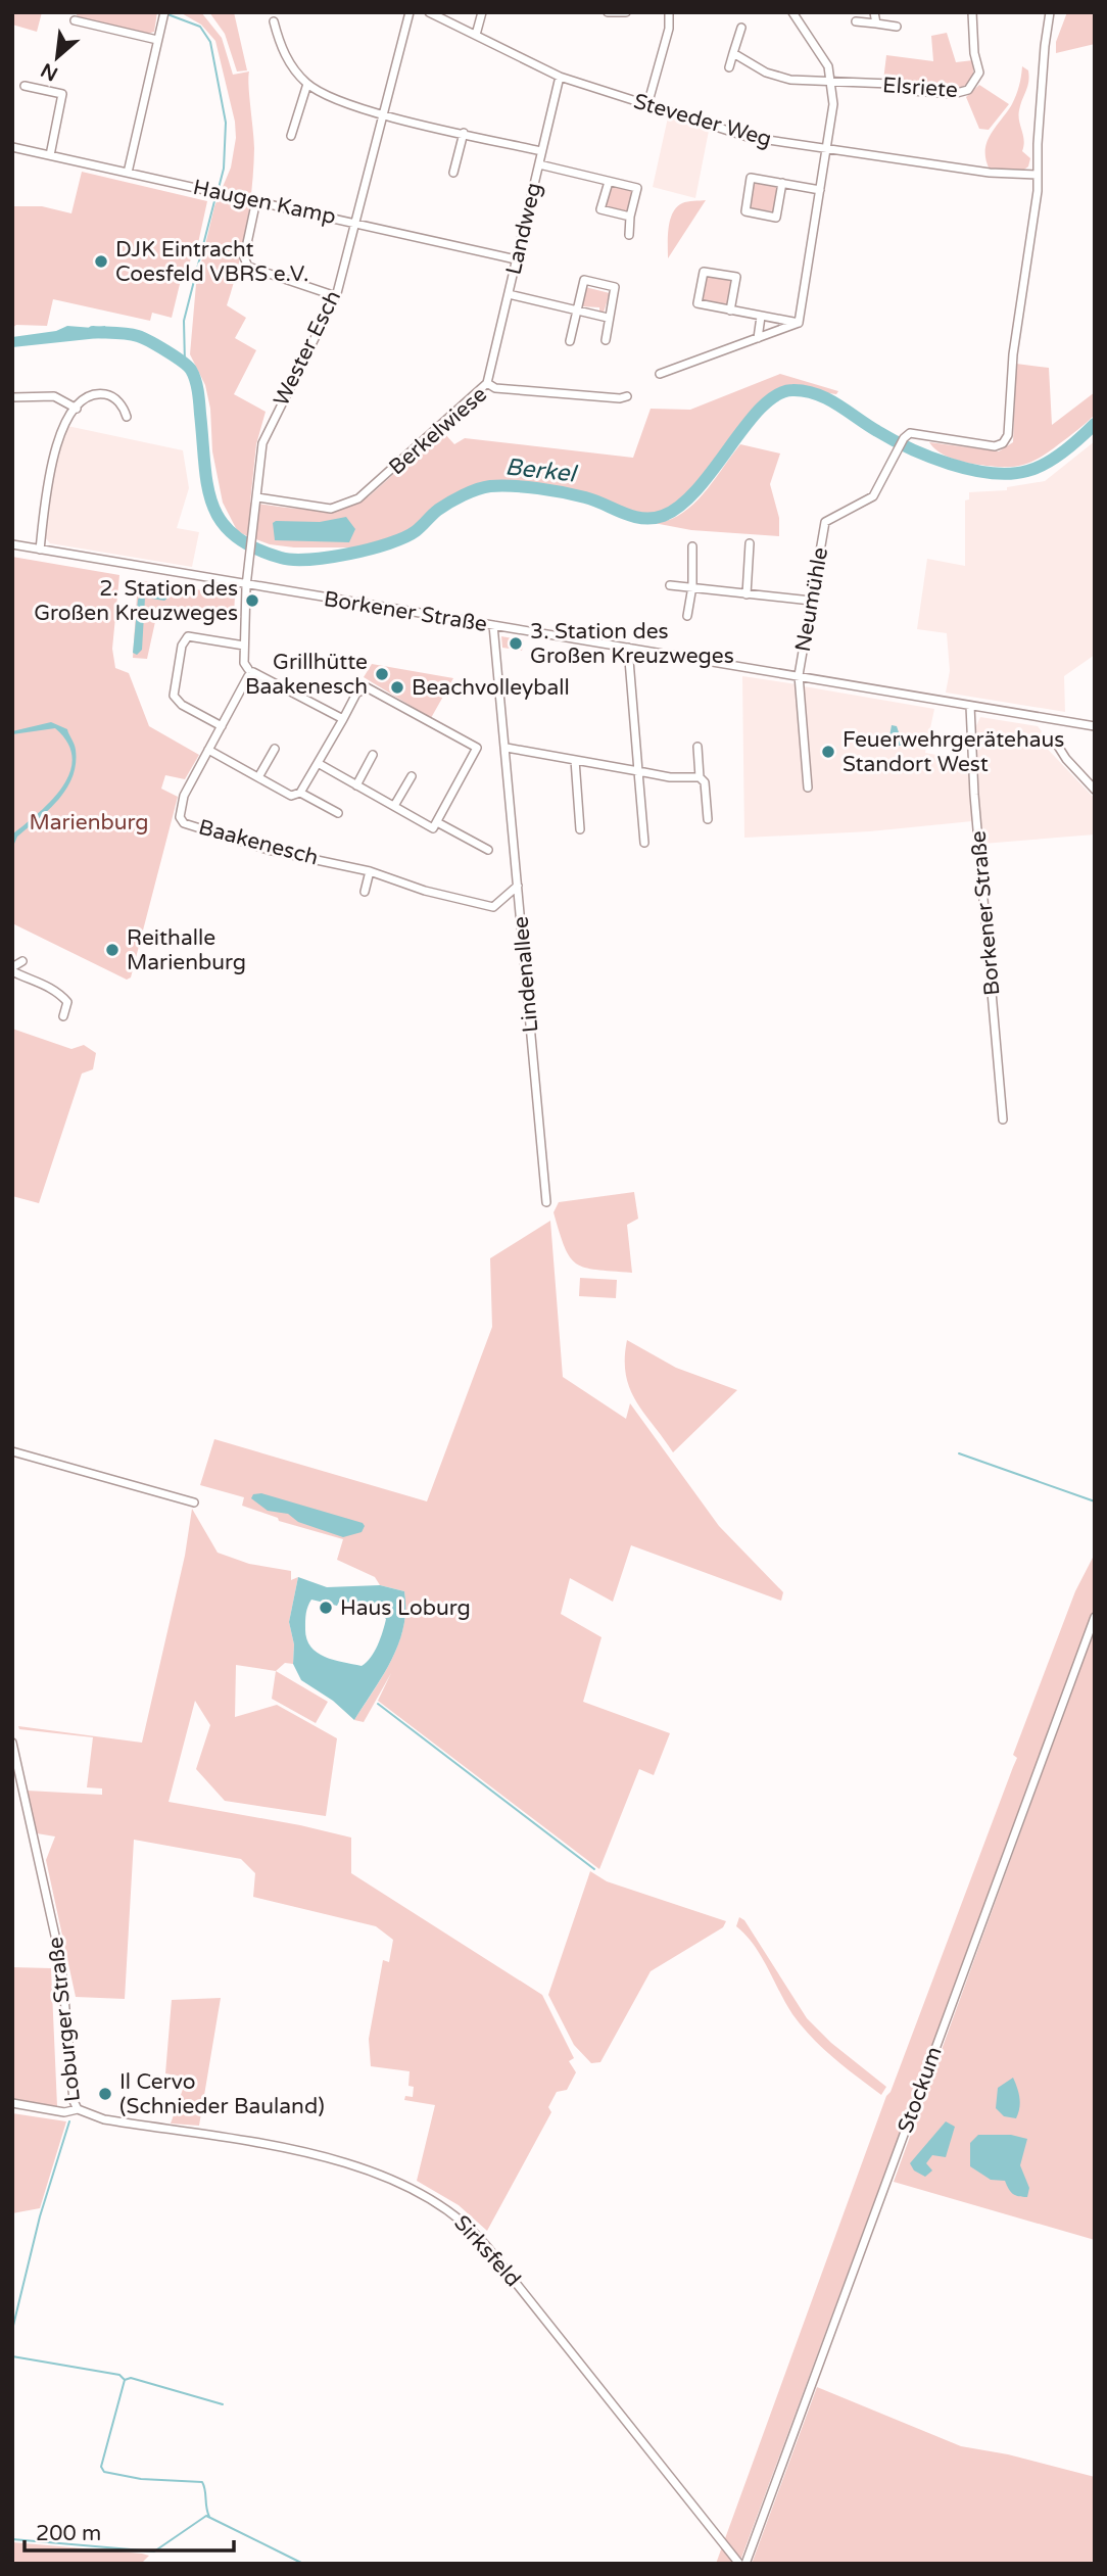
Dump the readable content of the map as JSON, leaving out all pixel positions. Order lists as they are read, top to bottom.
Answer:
{
  "streets": {
    "street": [
      "Elsriete",
      "Steveder Weg",
      "Haugen Kamp",
      "Landweg",
      "Wester Esch",
      "Berkelwiese",
      "Neumühle",
      "Borkener Straße",
      "Baakenesch",
      "Lindenallee",
      "Loburger Straße",
      "Stockum",
      "Sirksfeld"
    ]
  },
  "crossings": [
    ["Steveder Weg", "Landweg"],
    ["Steveder Weg", "Neumühle"],
    ["Haugen Kamp", "Landweg"],
    ["Haugen Kamp", "Wester Esch"],
    ["Landweg", "Berkelwiese"],
    ["Wester Esch", "Berkelwiese"],
    ["Wester Esch", "Borkener Straße"],
    ["Neumühle", "Borkener Straße"],
    ["Borkener Straße", "Lindenallee"],
    ["Baakenesch", "Lindenallee"],
    ["Loburger Straße", "Sirksfeld"]
  ],
  "water": ["Berkel"],
  "parks": ["Marienburg"],
  "places": [
    "DJK Eintracht Coesfeld VBRS e.V.",
    "2. Station des Großen Kreuzweges",
    "3. Station des Großen Kreuzweges",
    "Grillhütte Baakenesch",
    "Beachvolleyball",
    "Feuerwehrgerätehaus Standort West",
    "Reithalle Marienburg",
    "Haus Loburg",
    "Il Cervo (Schnieder Bauland)"
  ],
  "scale_bar": "200 m",
  "north": "bottom left"
}
